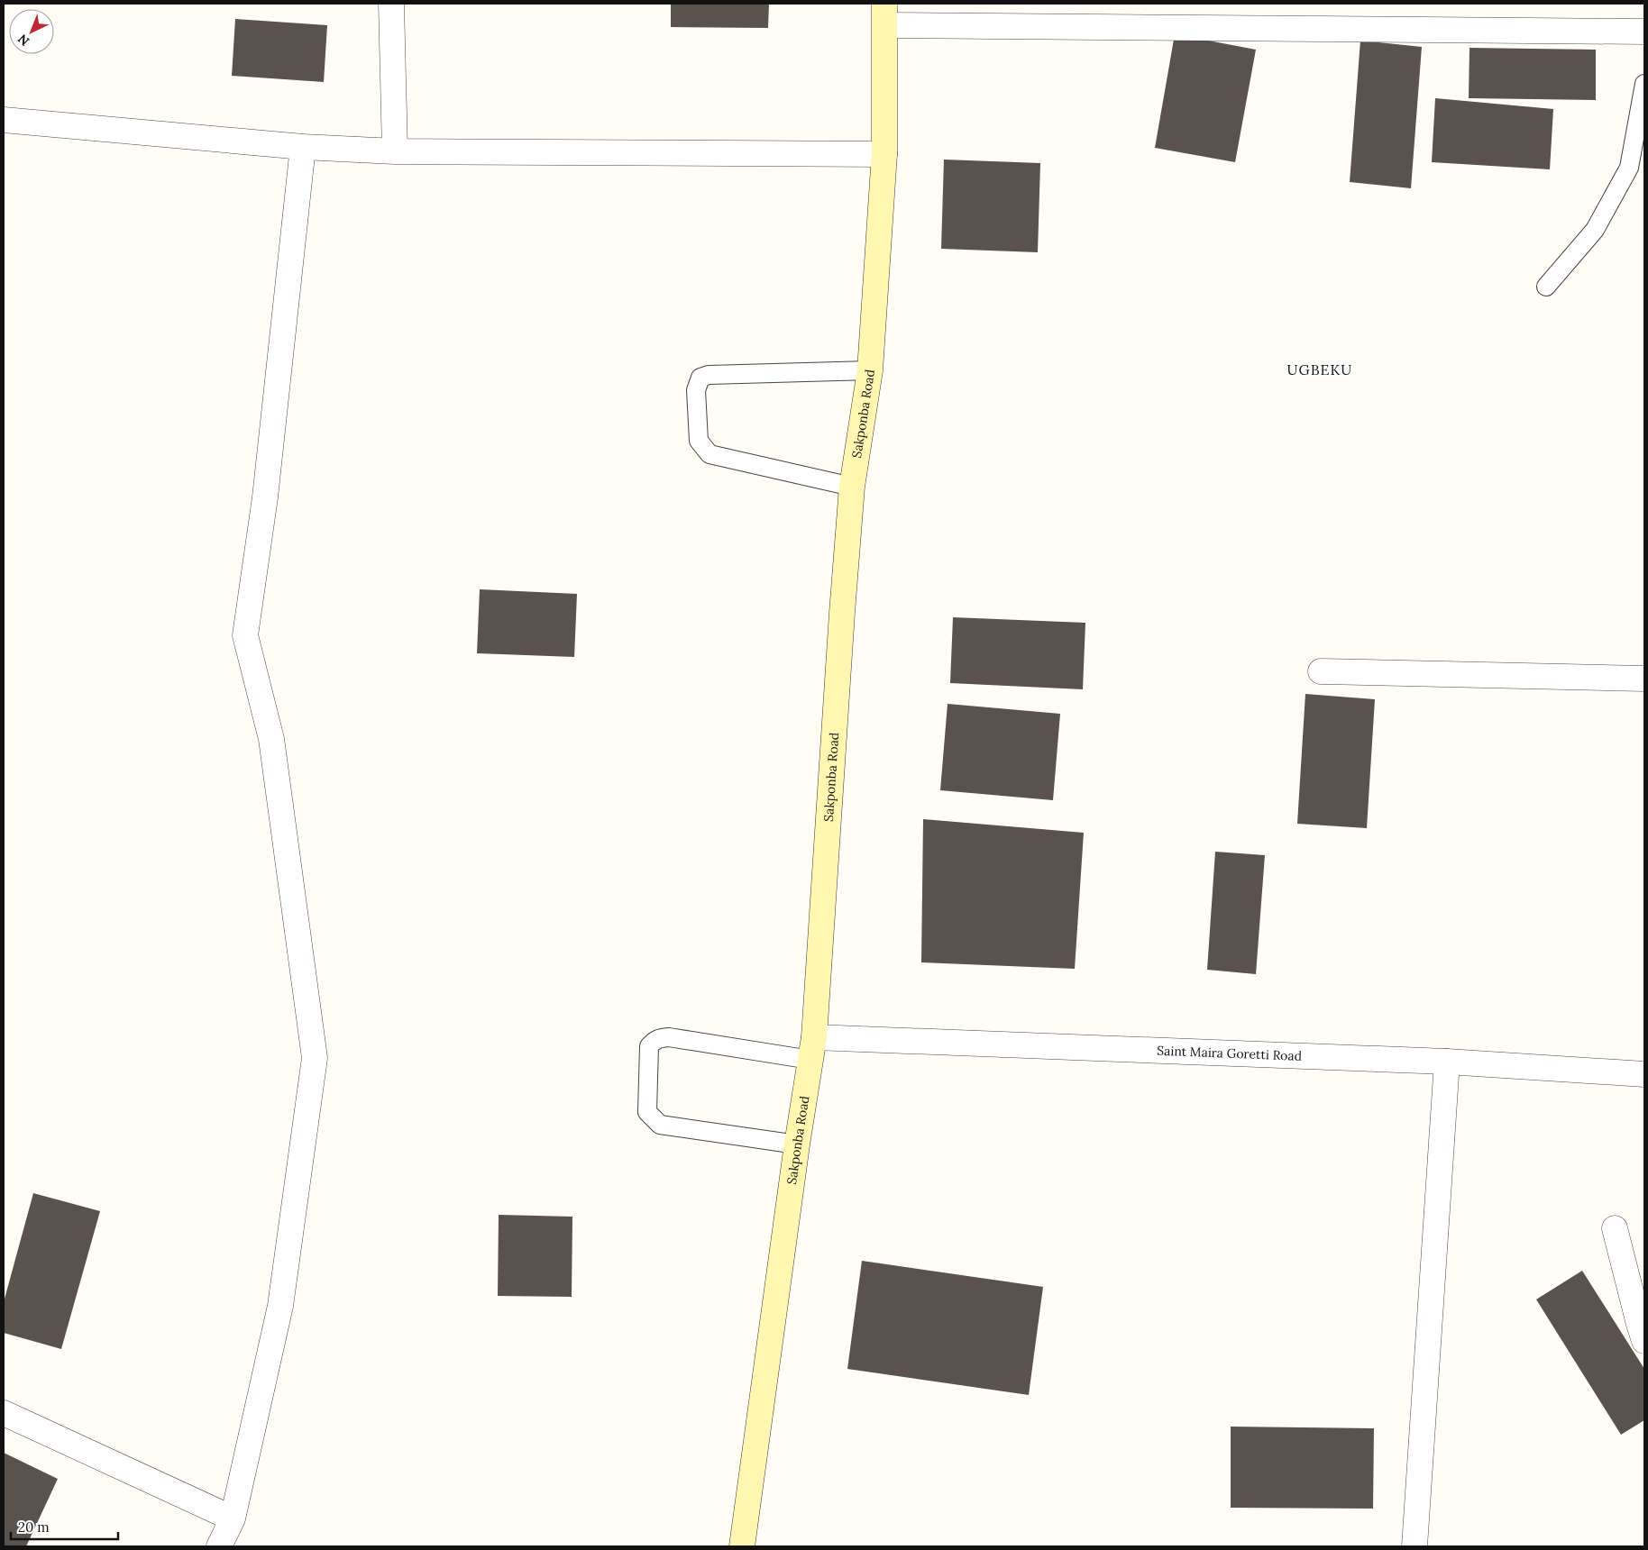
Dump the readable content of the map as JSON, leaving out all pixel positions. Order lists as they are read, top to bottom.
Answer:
{
  "streets": {
    "main road": ["Sakponba Road"],
    "street": ["Saint Maira Goretti Road"]
  },
  "crossings": [
    ["Sakponba Road", "Saint Maira Goretti Road"]
  ],
  "districts": ["UGBEKU"],
  "scale_bar": "20 m",
  "north": "bottom left"
}
